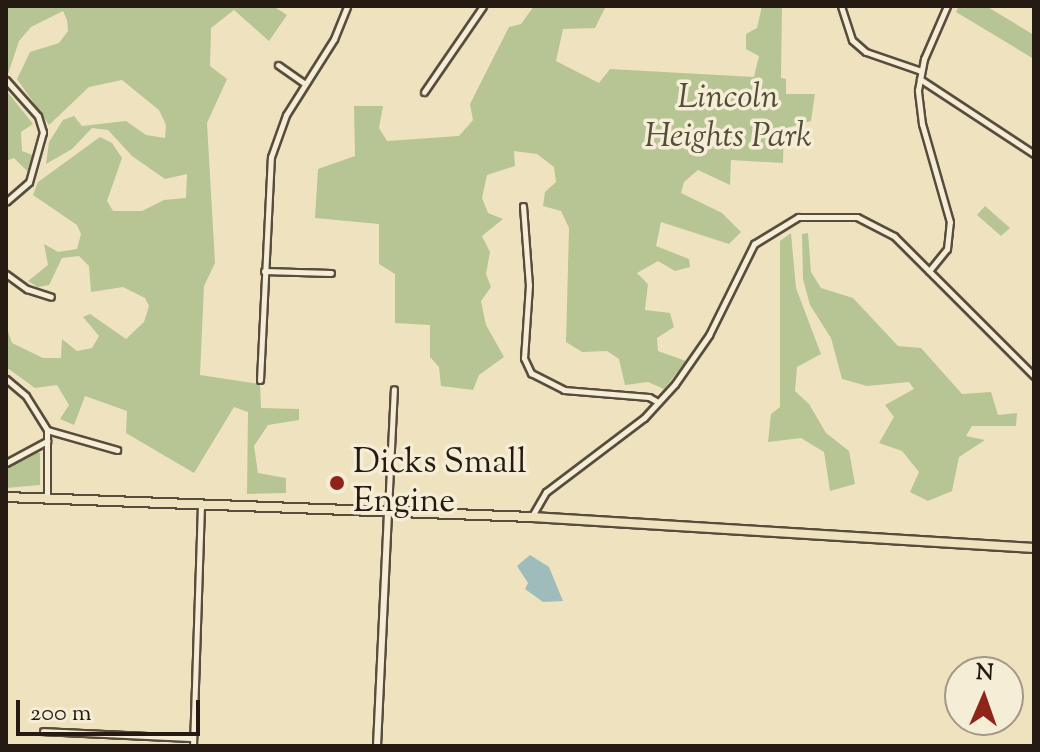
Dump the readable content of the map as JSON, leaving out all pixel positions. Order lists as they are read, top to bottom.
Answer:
{
  "parks": ["Lincoln Heights Park"],
  "places": ["Dicks Small Engine"],
  "scale_bar": "200 m",
  "north": "top"
}
